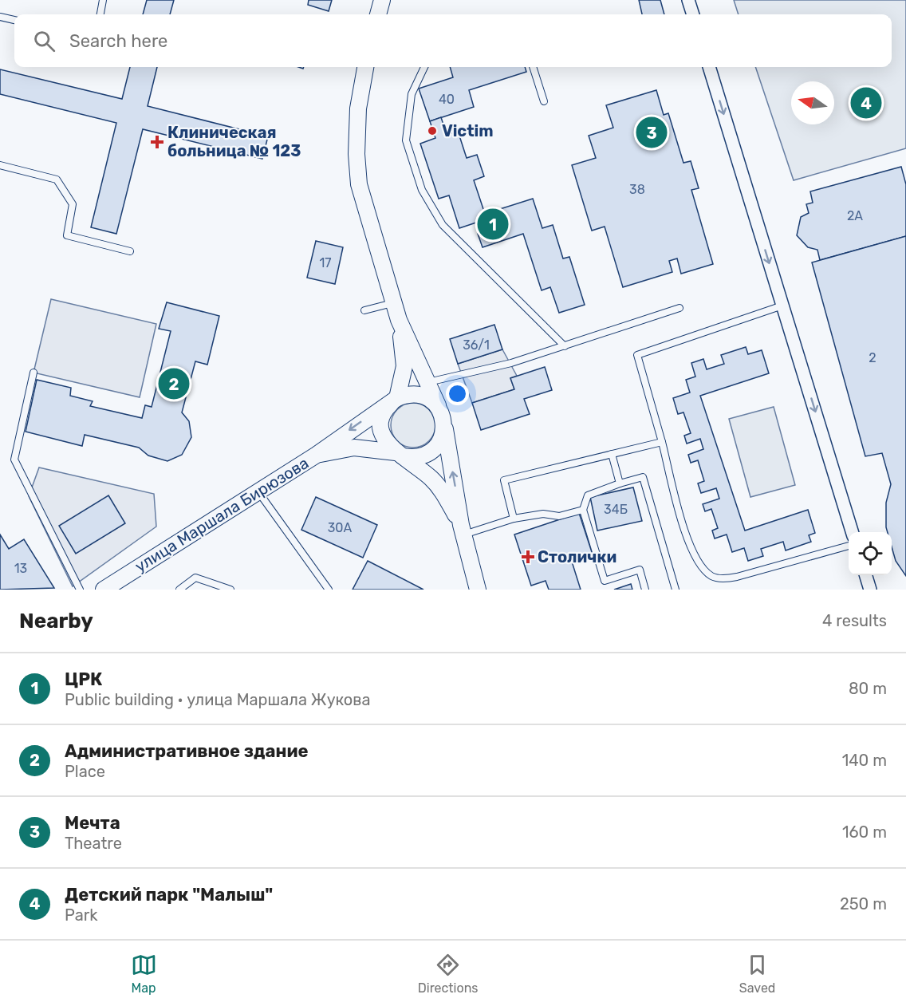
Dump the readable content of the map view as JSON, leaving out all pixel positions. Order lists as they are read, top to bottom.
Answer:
{
  "streets": {
    "street": ["улица Маршала Бирюзова"]
  },
  "places": {
    "other": ["Victim"],
    "health": ["Клиническая больница № 123", "Столички"]
  },
  "house_numbers": [
    "40",
    "38",
    "2А",
    "17",
    "36/1",
    "2",
    "34Б",
    "30А",
    "13"
  ],
  "north": "left",
  "page": {
    "search": "Search here",
    "pins": [
      "4",
      "3",
      "1",
      "2"
    ],
    "heading": ["Nearby", "4 results"],
    "list": [
      {
        "mark": "1",
        "name": "ЦРК",
        "note": "Public building · улица Маршала Жукова",
        "value": "80 m"
      },
      {
        "mark": "2",
        "name": "Административное здание",
        "note": "Place",
        "value": "140 m"
      },
      {
        "mark": "3",
        "name": "Мечта",
        "note": "Theatre",
        "value": "160 m"
      },
      {
        "mark": "4",
        "name": "Детский парк \"Малыш\"",
        "note": "Park",
        "value": "250 m"
      }
    ],
    "nav": ["Map", "Directions", "Saved"]
  }
}
